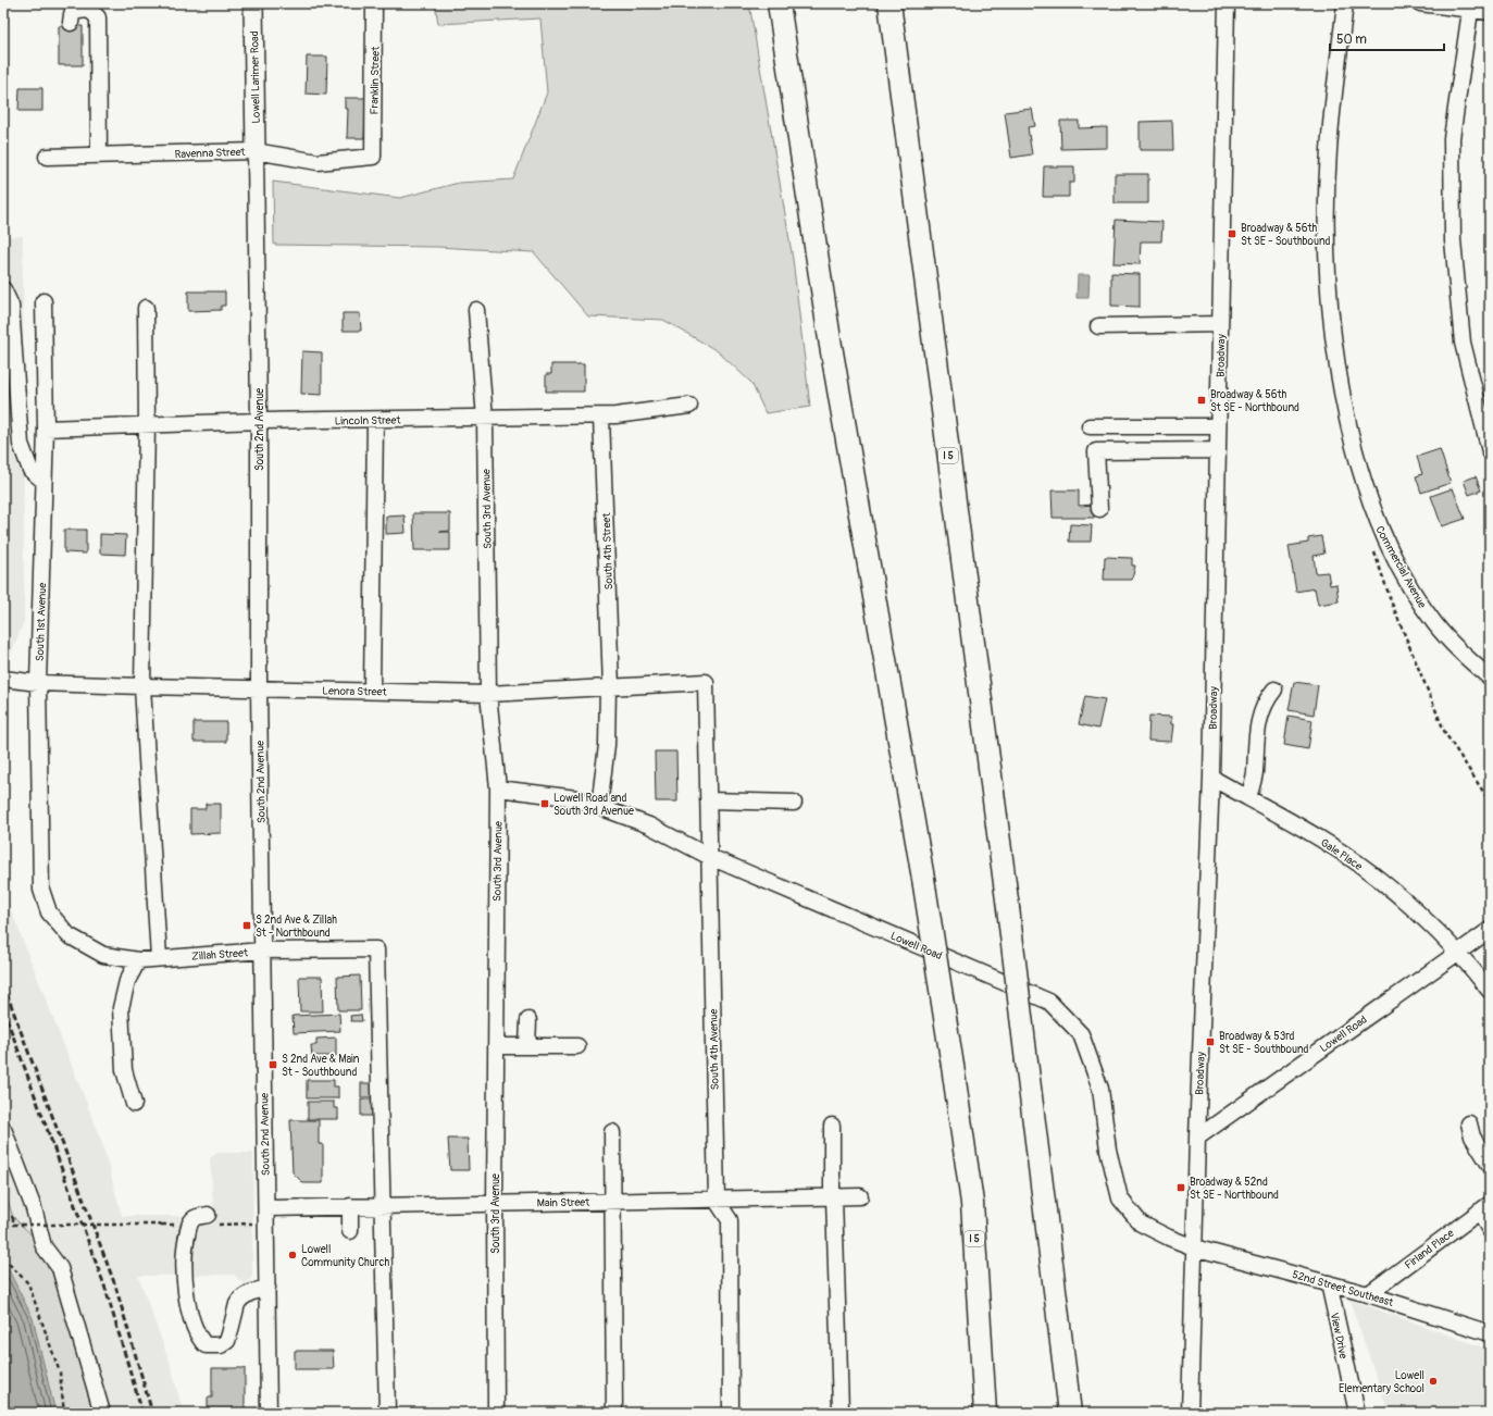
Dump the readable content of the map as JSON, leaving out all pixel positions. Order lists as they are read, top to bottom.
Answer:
{
  "streets": {
    "highway": ["I 5"],
    "main road": ["Lowell Larimer Road"],
    "street": [
      "Franklin Street",
      "Ravenna Street",
      "Broadway",
      "Lincoln Street",
      "South 2nd Avenue",
      "South 3rd Avenue",
      "South 4th Street",
      "Commercial Avenue",
      "South 1st Avenue",
      "Lenora Street",
      "Gale Place",
      "Lowell Road",
      "Zillah Street",
      "South 4th Avenue",
      "Main Street",
      "Firland Place",
      "52nd Street Southeast",
      "View Drive"
    ]
  },
  "crossings": [
    ["Lowell Larimer Road", "Ravenna Street"],
    ["Lowell Larimer Road", "South 2nd Avenue"],
    ["Franklin Street", "Ravenna Street"],
    ["Ravenna Street", "South 2nd Avenue"],
    ["Broadway", "Gale Place"],
    ["Broadway", "Lowell Road"],
    ["Broadway", "52nd Street Southeast"],
    ["Lincoln Street", "South 2nd Avenue"],
    ["Lincoln Street", "South 3rd Avenue"],
    ["Lincoln Street", "South 4th Street"],
    ["Lincoln Street", "South 1st Avenue"],
    ["South 2nd Avenue", "Lenora Street"],
    ["South 2nd Avenue", "Zillah Street"],
    ["South 2nd Avenue", "Main Street"],
    ["South 3rd Avenue", "Lenora Street"],
    ["South 3rd Avenue", "Lowell Road"],
    ["South 3rd Avenue", "Main Street"],
    ["South 4th Street", "Lenora Street"],
    ["South 4th Street", "Lowell Road"],
    ["South 1st Avenue", "Lenora Street"],
    ["South 1st Avenue", "Zillah Street"],
    ["Lenora Street", "South 4th Avenue"],
    ["Gale Place", "Lowell Road"],
    ["Lowell Road", "South 4th Avenue"],
    ["Lowell Road", "52nd Street Southeast"],
    ["Zillah Street", "Main Street"],
    ["South 4th Avenue", "Main Street"],
    ["Firland Place", "52nd Street Southeast"],
    ["52nd Street Southeast", "View Drive"]
  ],
  "places": {
    "transit": [
      "Broadway & 56th St SE - Southbound",
      "Broadway & 56th St SE - Northbound",
      "Lowell Road and South 3rd Avenue",
      "S 2nd Ave & Zillah St - Northbound",
      "Broadway & 53rd St SE - Southbound",
      "S 2nd Ave & Main St - Southbound",
      "Broadway & 52nd St SE - Northbound"
    ],
    "other": ["Lowell Community Church", "Lowell Elementary School"]
  },
  "scale_bar": "50 m"
}
